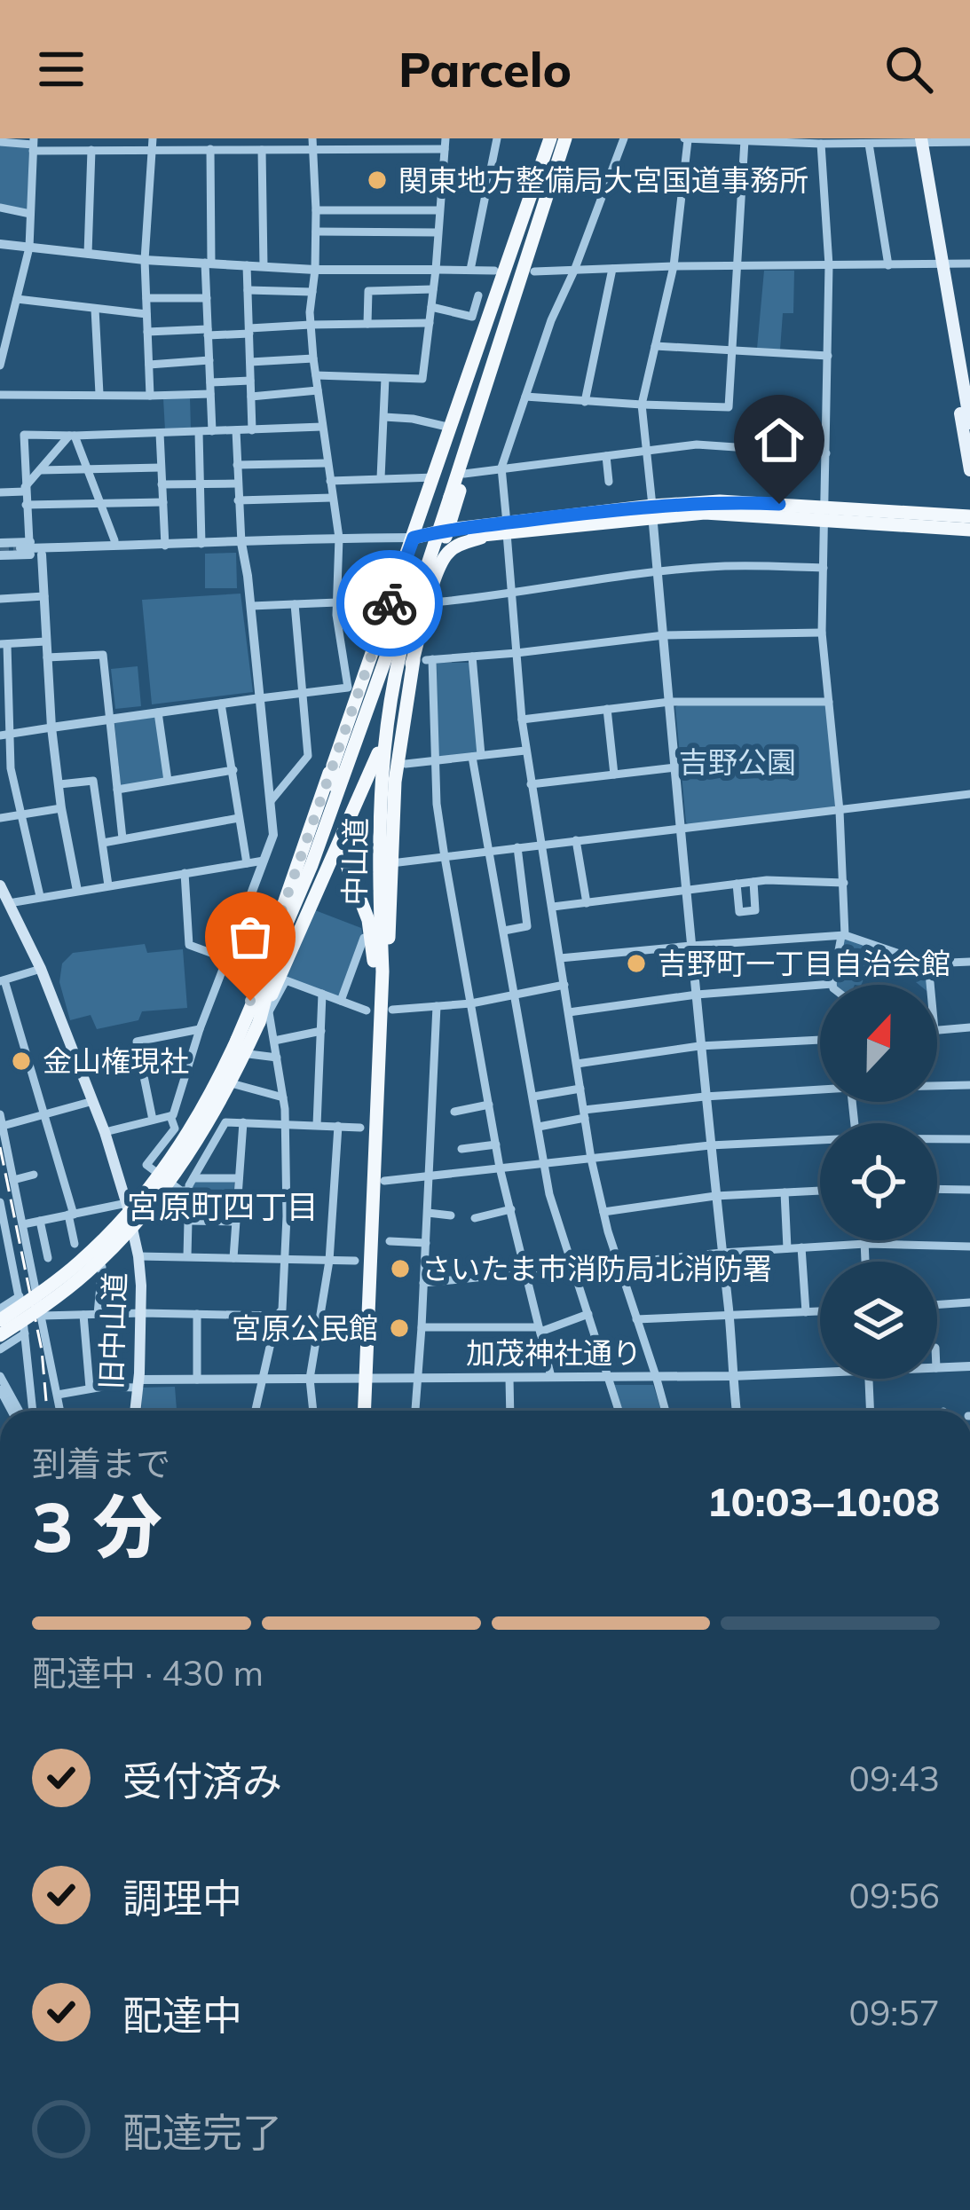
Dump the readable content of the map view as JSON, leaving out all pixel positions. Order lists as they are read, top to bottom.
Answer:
{
  "streets": {
    "highway": ["中山道"],
    "main road": ["旧中山道"],
    "street": ["加茂神社通り"]
  },
  "crossings": [
    ["中山道", "加茂神社通り"],
    ["旧中山道", "加茂神社通り"]
  ],
  "districts": ["宮原町四丁目"],
  "parks": ["吉野公園"],
  "places": [
    "関東地方整備局大宮国道事務所",
    "吉野町一丁目自治会館",
    "金山権現社",
    "さいたま市消防局北消防署",
    "宮原公民館"
  ],
  "north": "top",
  "page": {
    "header": "Parcelo",
    "heading": ["3 分", "到着まで", "10:03–10:08"],
    "bar": "配達中 · 430 m",
    "list": [
      ["受付済み", "09:43"],
      ["調理中", "09:56"],
      ["配達中", "09:57"],
      "配達完了"
    ]
  }
}
